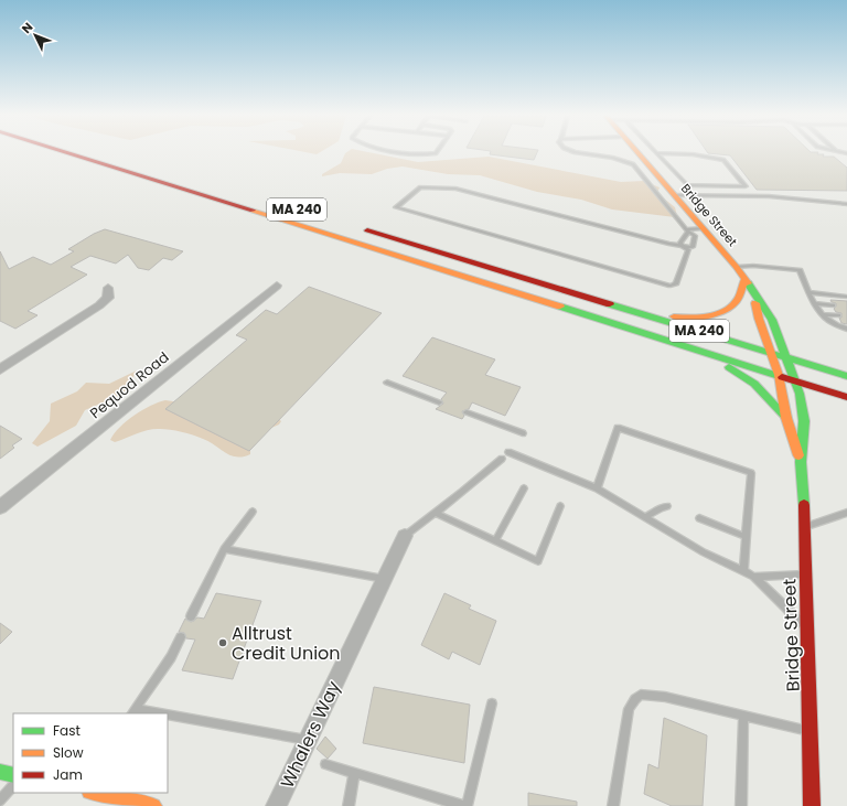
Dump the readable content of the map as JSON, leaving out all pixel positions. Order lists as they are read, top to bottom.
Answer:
{
  "streets": {
    "main road": ["MA 240", "Bridge Street"],
    "street": ["Pequod Road", "Whalers Way"]
  },
  "crossings": [
    ["MA 240", "Bridge Street"]
  ],
  "places": ["Alltrust Credit Union"],
  "legend": ["Fast", "Slow", "Jam"],
  "north": "top left"
}
